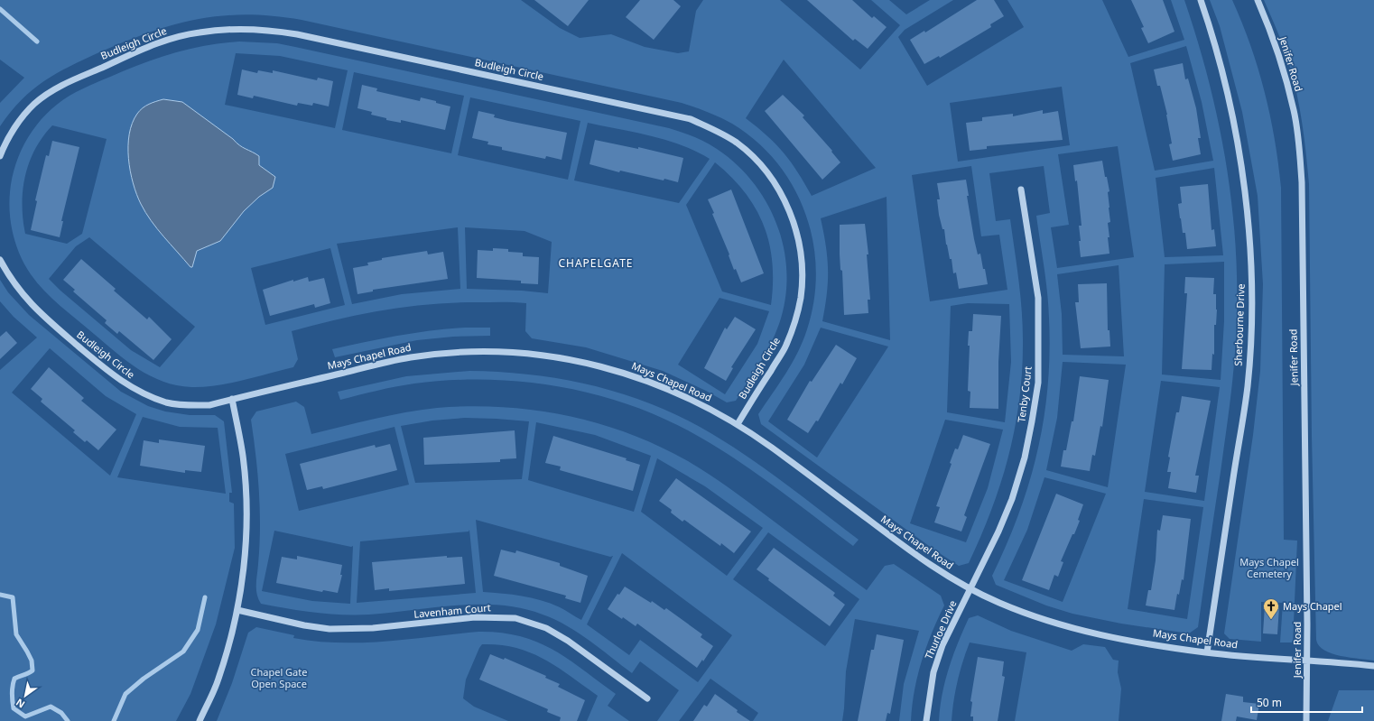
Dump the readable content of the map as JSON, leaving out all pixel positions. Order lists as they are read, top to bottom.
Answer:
{
  "streets": {
    "street": [
      "Budleigh Circle",
      "Jenifer Road",
      "Sherbourne Drive",
      "Mays Chapel Road",
      "Tenby Court",
      "Lavenham Court",
      "Thurloe Drive"
    ]
  },
  "crossings": [
    ["Budleigh Circle", "Mays Chapel Road"],
    ["Jenifer Road", "Mays Chapel Road"],
    ["Sherbourne Drive", "Mays Chapel Road"],
    ["Mays Chapel Road", "Tenby Court"],
    ["Mays Chapel Road", "Thurloe Drive"],
    ["Tenby Court", "Thurloe Drive"]
  ],
  "districts": ["CHAPELGATE"],
  "parks": ["Mays Chapel Cemetery", "Chapel Gate Open Space"],
  "places": {
    "church": ["Mays Chapel"]
  },
  "scale_bar": "50 m",
  "north": "bottom left"
}
